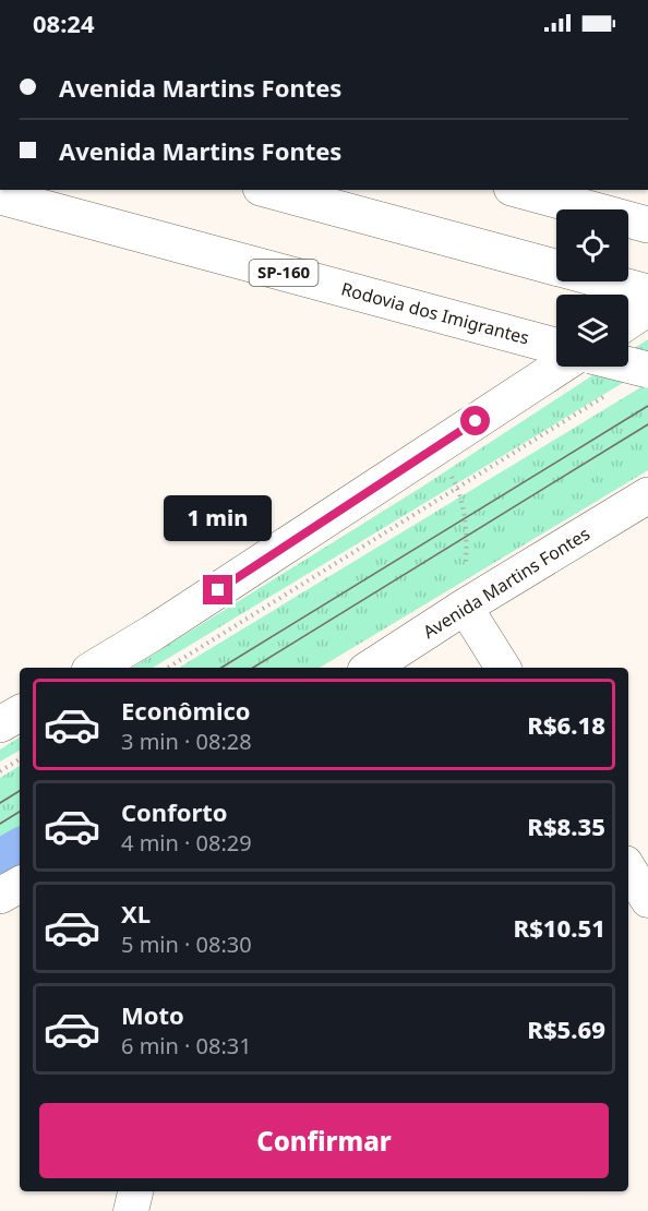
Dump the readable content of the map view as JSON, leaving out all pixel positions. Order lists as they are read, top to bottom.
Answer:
{
  "streets": {
    "main road": ["SP-160", "Rodovia dos Imigrantes", "Avenida Martins Fontes"]
  },
  "page": {
    "status": "08:24",
    "banner": ["Avenida Martins Fontes", "Avenida Martins Fontes"],
    "bubble": "1 min",
    "list": [
      {
        "name": "Econômico",
        "note": "3 min · 08:28",
        "value": "R$6.18"
      },
      {
        "name": "Conforto",
        "note": "4 min · 08:29",
        "value": "R$8.35"
      },
      {
        "name": "XL",
        "note": "5 min · 08:30",
        "value": "R$10.51"
      },
      {
        "name": "Moto",
        "note": "6 min · 08:31",
        "value": "R$5.69"
      }
    ],
    "buttons": "Confirmar"
  }
}
